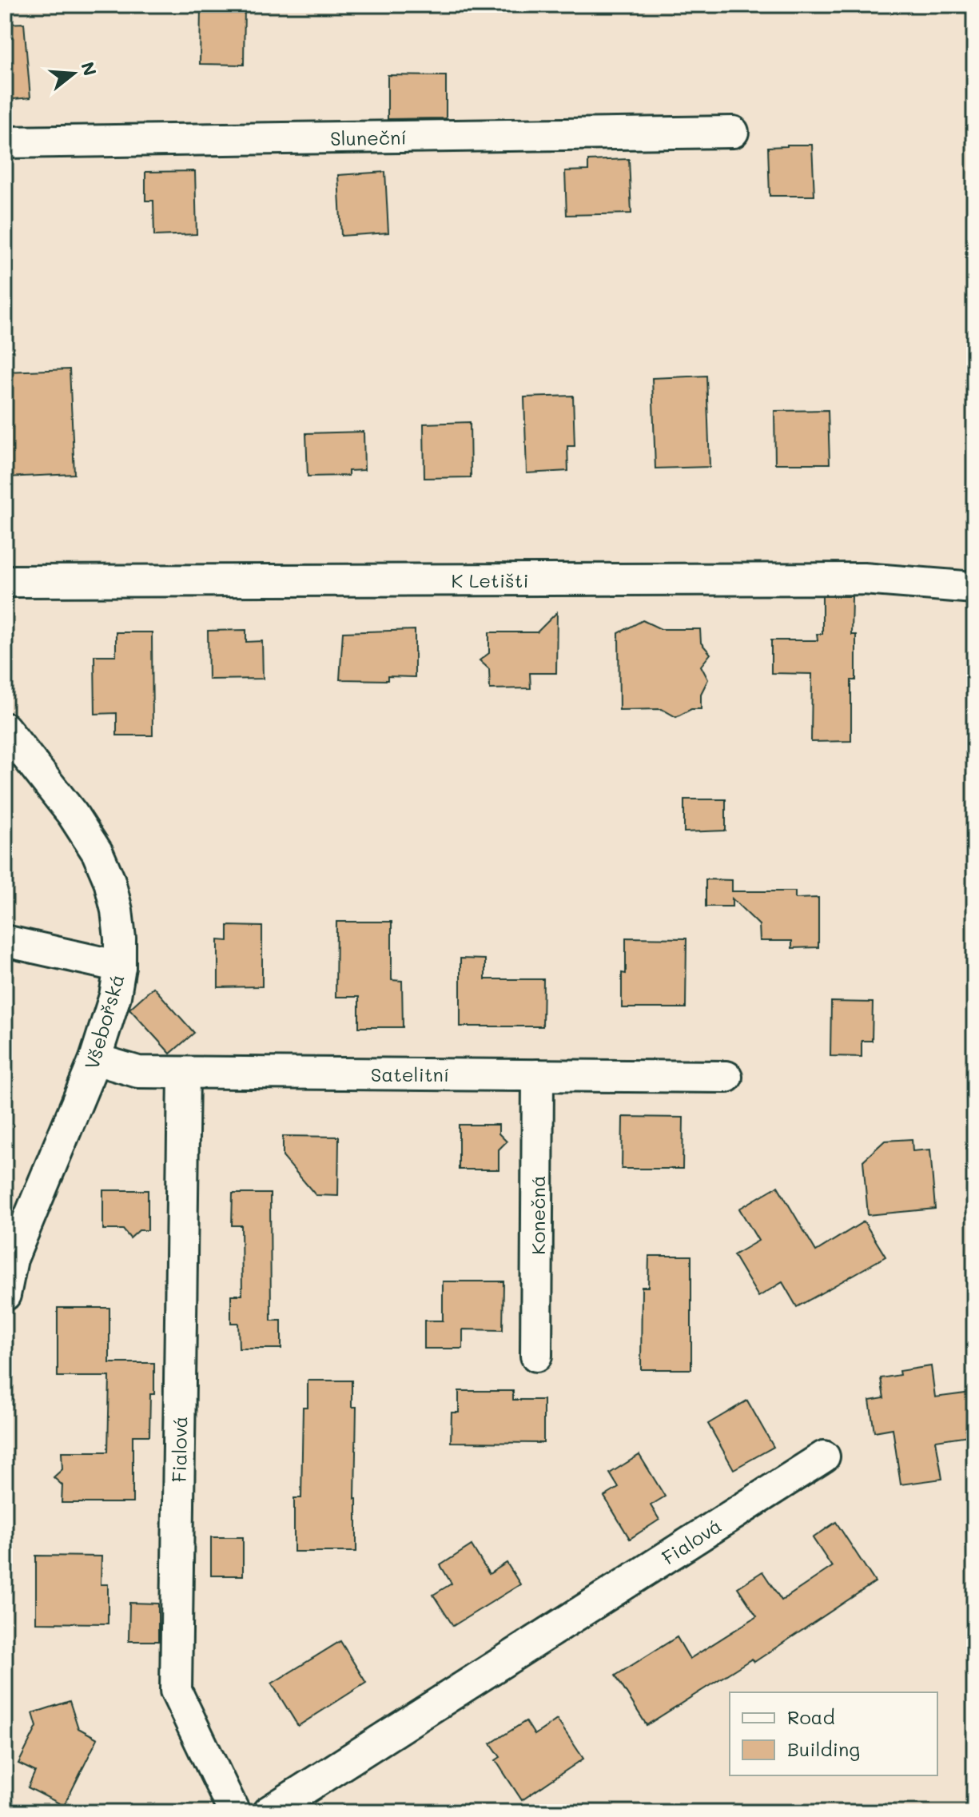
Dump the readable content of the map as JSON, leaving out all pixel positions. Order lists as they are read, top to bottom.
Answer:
{
  "streets": {
    "street": [
      "Sluneční",
      "K Letišti",
      "Všebořská",
      "Satelitní",
      "Konečná",
      "Fialová"
    ]
  },
  "crossings": [
    ["Všebořská", "Satelitní"],
    ["Satelitní", "Konečná"],
    ["Satelitní", "Fialová"]
  ],
  "legend": ["Road", "Building"],
  "north": "right"
}
